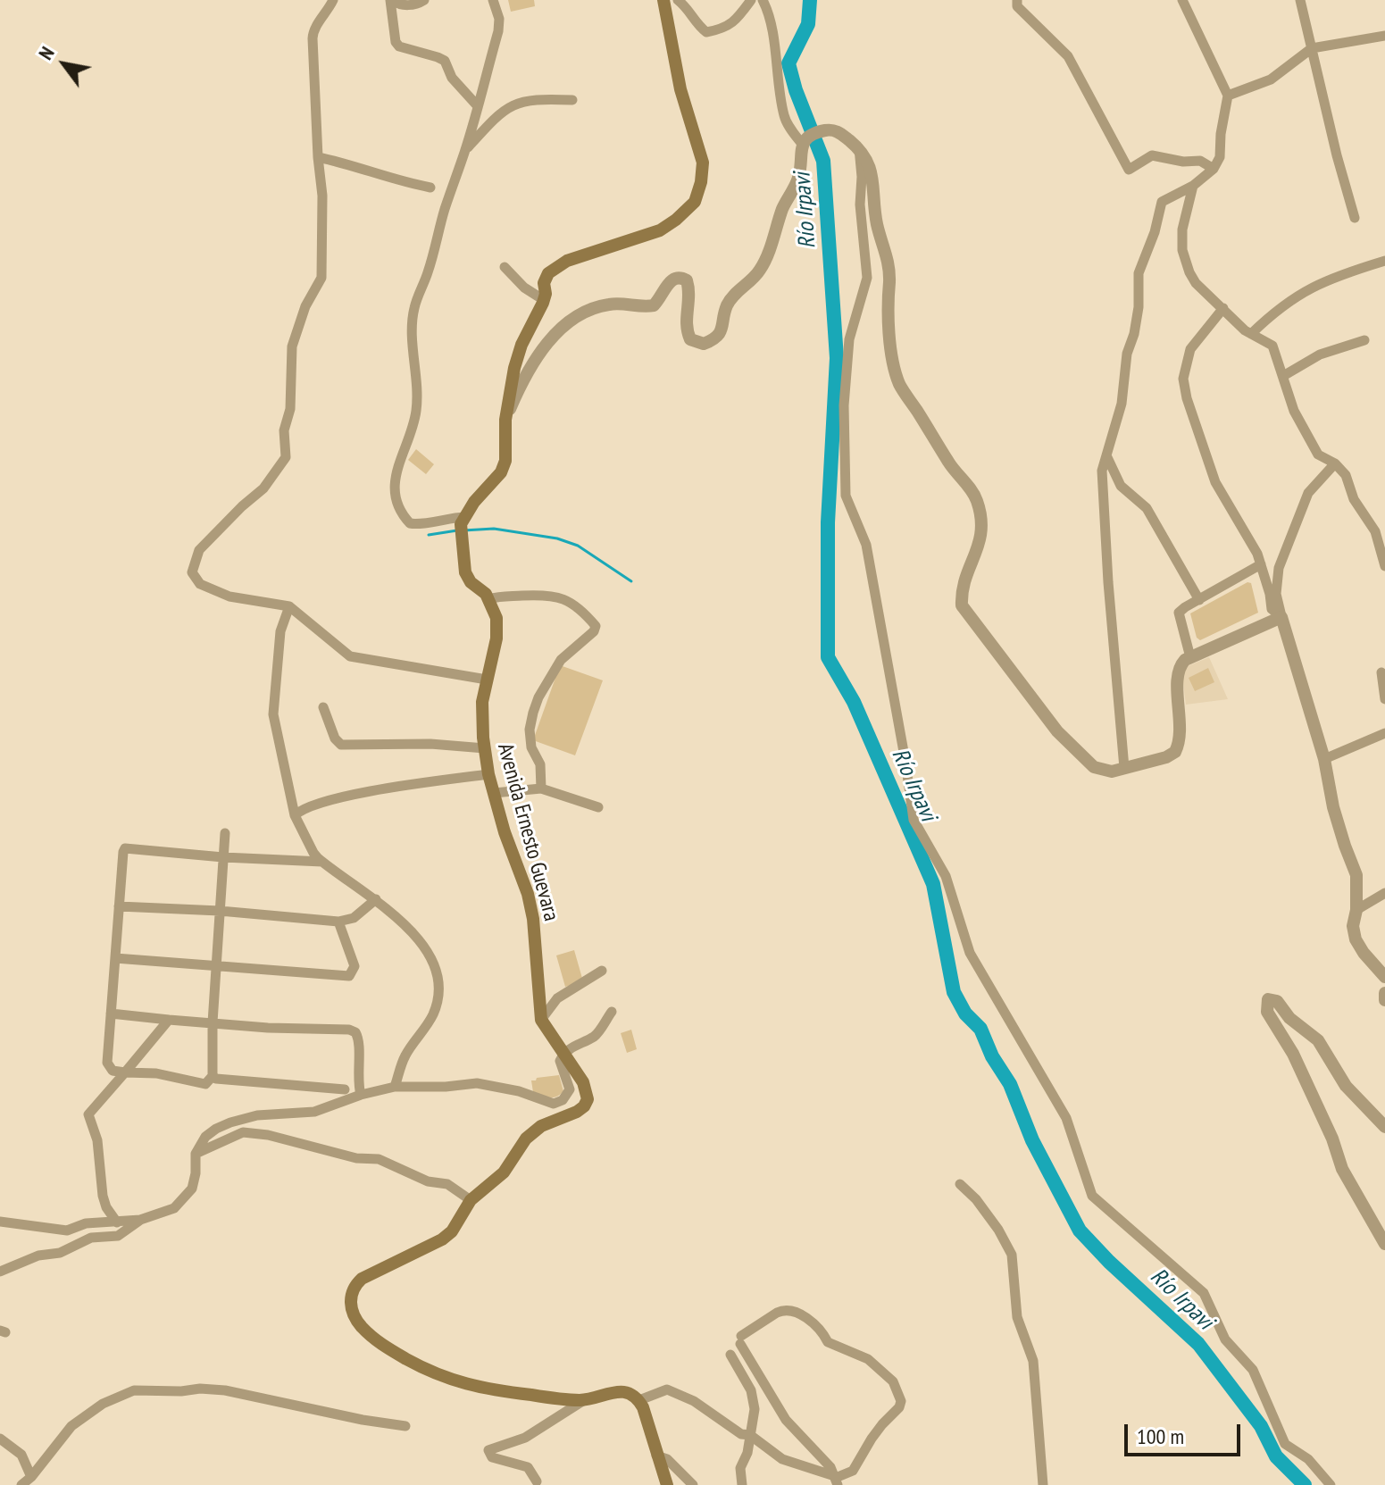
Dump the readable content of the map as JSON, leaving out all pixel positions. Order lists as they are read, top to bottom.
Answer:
{
  "streets": {
    "main road": ["Avenida Ernesto Guevara"]
  },
  "water": ["Río Irpavi"],
  "scale_bar": "100 m",
  "north": "top left"
}
